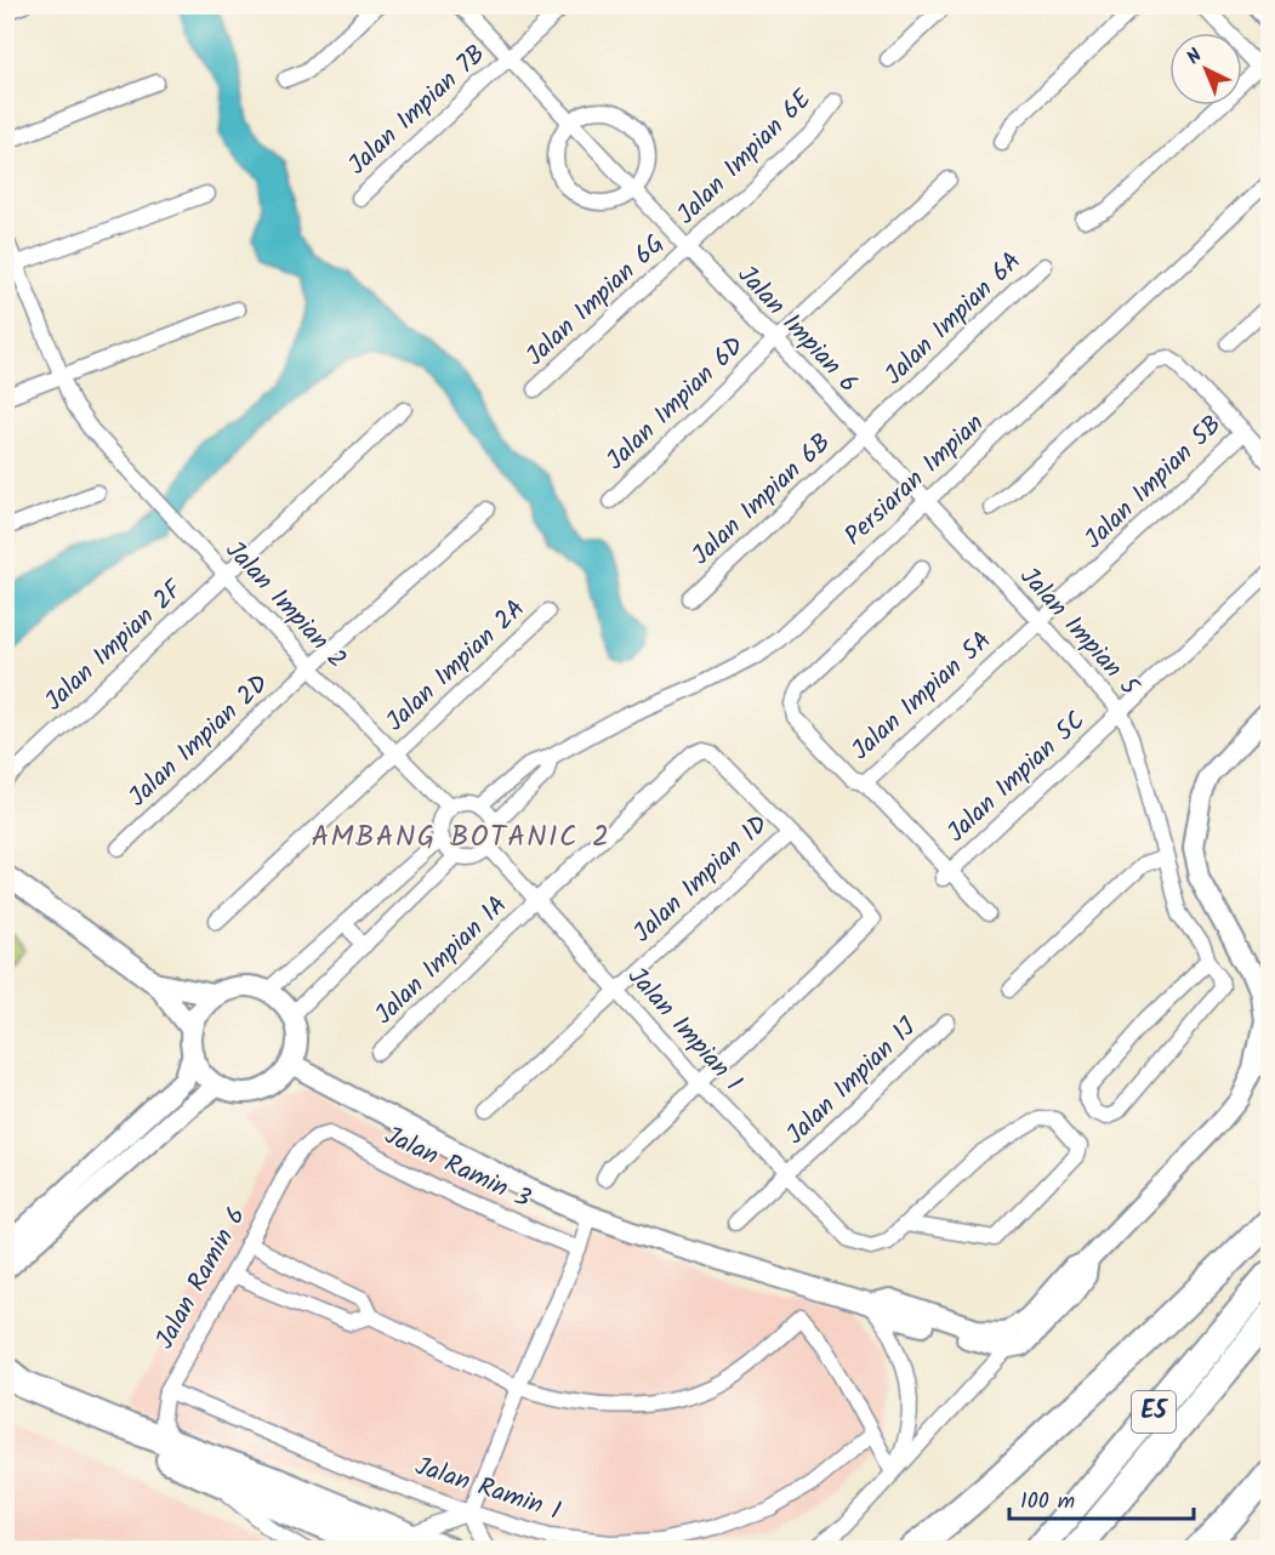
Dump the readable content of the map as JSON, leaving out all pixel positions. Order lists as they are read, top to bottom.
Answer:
{
  "streets": {
    "highway": ["E5"],
    "street": [
      "Jalan Impian 7B",
      "Jalan Impian 6E",
      "Jalan Impian 6G",
      "Jalan Impian 6A",
      "Jalan Impian 6",
      "Jalan Impian 6D",
      "Persiaran Impian",
      "Jalan Impian 5B",
      "Jalan Impian 6B",
      "Jalan Impian 2",
      "Jalan Impian 5",
      "Jalan Impian 2F",
      "Jalan Impian 2A",
      "Jalan Impian 5A",
      "Jalan Impian 2D",
      "Jalan Impian 5C",
      "Jalan Impian 1D",
      "Jalan Impian 1A",
      "Jalan Impian 1",
      "Jalan Impian 1J",
      "Jalan Ramin 3",
      "Jalan Ramin 6",
      "Jalan Ramin 1"
    ]
  },
  "crossings": [
    ["Jalan Impian 7B", "Jalan Impian 6"],
    ["Jalan Impian 6E", "Jalan Impian 6G"],
    ["Jalan Impian 6E", "Jalan Impian 6"],
    ["Jalan Impian 6G", "Jalan Impian 6"],
    ["Jalan Impian 6A", "Jalan Impian 6"],
    ["Jalan Impian 6A", "Jalan Impian 6B"],
    ["Jalan Impian 6", "Jalan Impian 6D"],
    ["Jalan Impian 6", "Persiaran Impian"],
    ["Jalan Impian 6", "Jalan Impian 6B"],
    ["Jalan Impian 6", "Jalan Impian 5"],
    ["Persiaran Impian", "Jalan Impian 2"],
    ["Persiaran Impian", "Jalan Impian 5"],
    ["Persiaran Impian", "Jalan Impian 1"],
    ["Jalan Impian 5B", "Jalan Impian 5"],
    ["Jalan Impian 5B", "Jalan Impian 5A"],
    ["Jalan Impian 2", "Jalan Impian 2F"],
    ["Jalan Impian 2", "Jalan Impian 2A"],
    ["Jalan Impian 2", "Jalan Impian 2D"],
    ["Jalan Impian 2", "Jalan Impian 1"],
    ["Jalan Impian 5", "Jalan Impian 5A"],
    ["Jalan Impian 5", "Jalan Impian 5C"],
    ["Jalan Impian 1D", "Jalan Impian 1A"],
    ["Jalan Impian 1D", "Jalan Impian 1"],
    ["Jalan Impian 1A", "Jalan Impian 1"],
    ["Jalan Impian 1", "Jalan Impian 1J"],
    ["Jalan Ramin 3", "Jalan Ramin 6"],
    ["Jalan Ramin 6", "Jalan Ramin 1"]
  ],
  "districts": ["AMBANG BOTANIC 2"],
  "scale_bar": "100 m",
  "north": "top left"
}
